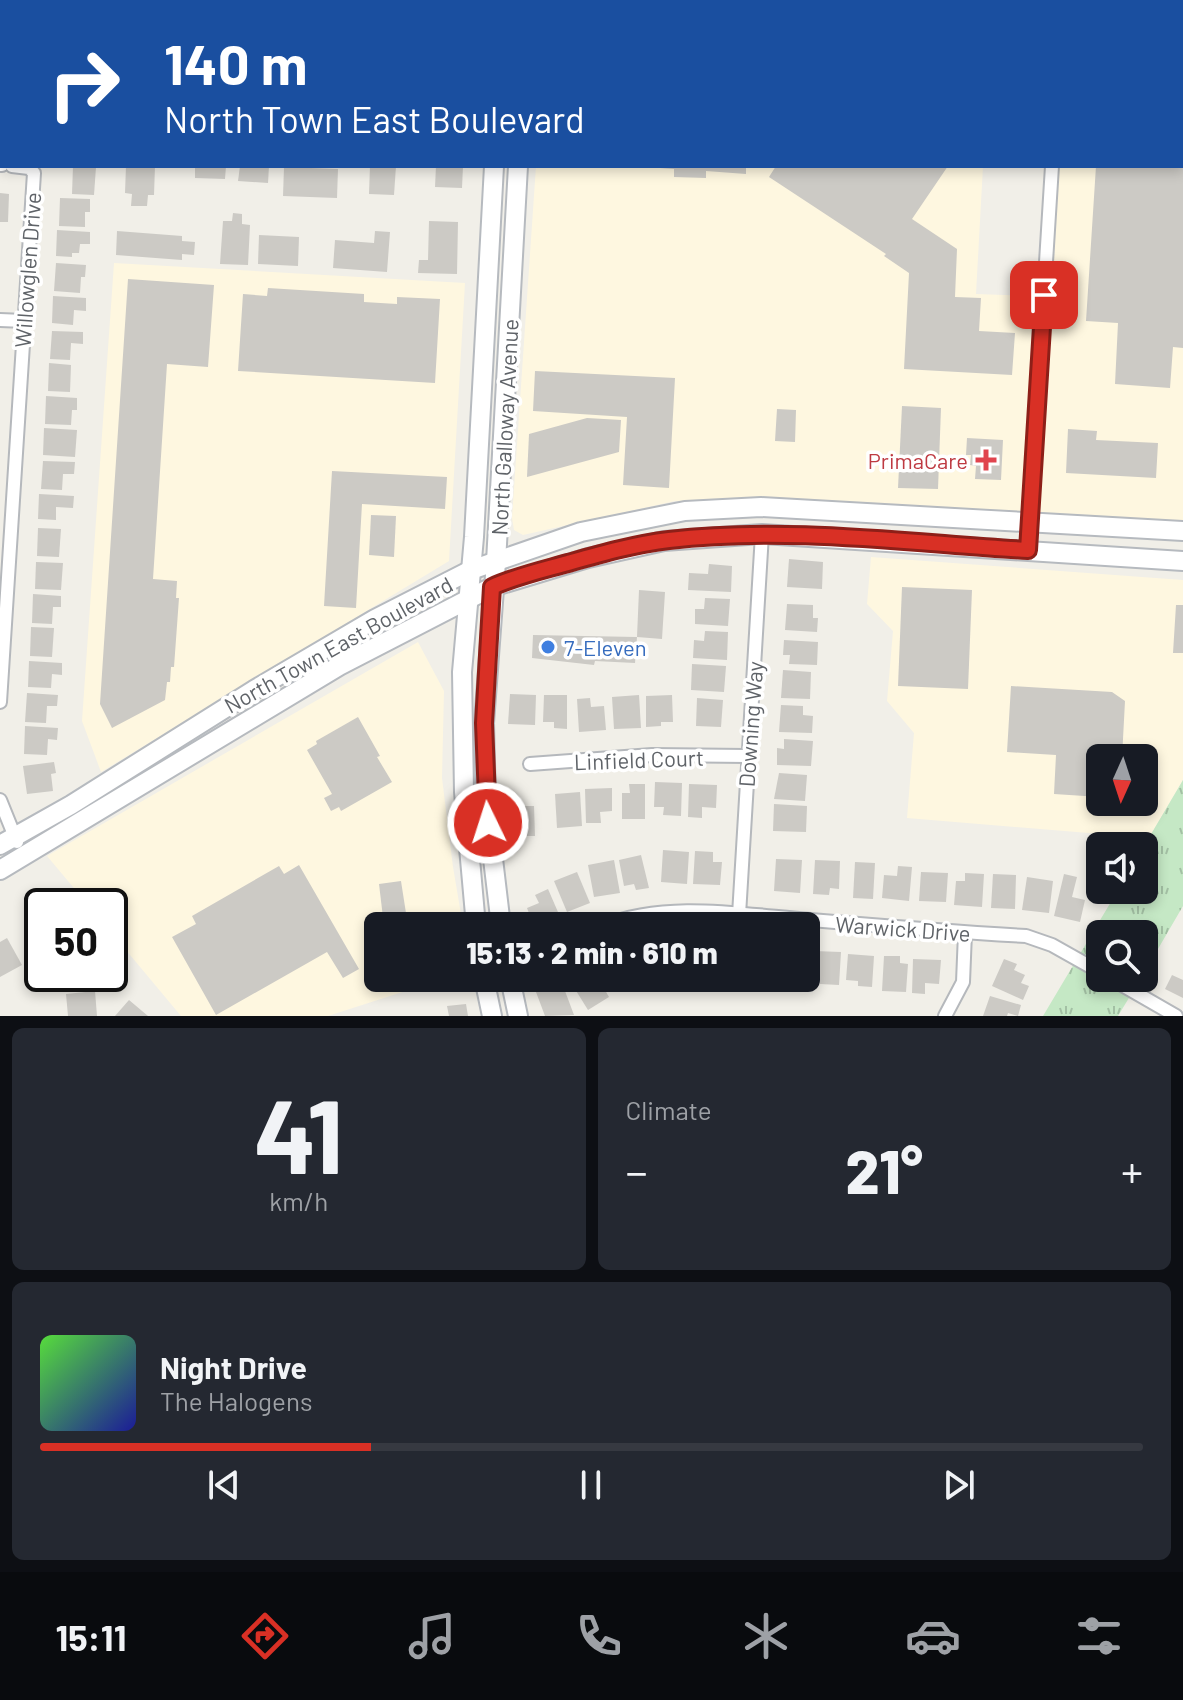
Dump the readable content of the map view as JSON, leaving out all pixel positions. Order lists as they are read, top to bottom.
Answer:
{
  "streets": {
    "main road": ["North Galloway Avenue", "North Town East Boulevard"],
    "street": [
      "Willowglen Drive",
      "Downing Way",
      "Linfield Court",
      "Warwick Drive"
    ]
  },
  "crossings": [
    ["North Galloway Avenue", "North Town East Boulevard"],
    ["North Town East Boulevard", "Downing Way"],
    ["Downing Way", "Linfield Court"]
  ],
  "places": {
    "health": ["PrimaCare"],
    "other": ["7-Eleven"]
  },
  "north": "bottom",
  "page": {
    "turn": ["140 m", "North Town East Boulevard"],
    "limit": "50",
    "trip": "15:13 · 2 min · 610 m",
    "tile": [
      ["41", "km/h"],
      "Climate"
    ],
    "heat": ["−", "21°", "+"],
    "song": ["Night Drive", "The Halogens"],
    "tabs": "15:11"
  }
}
